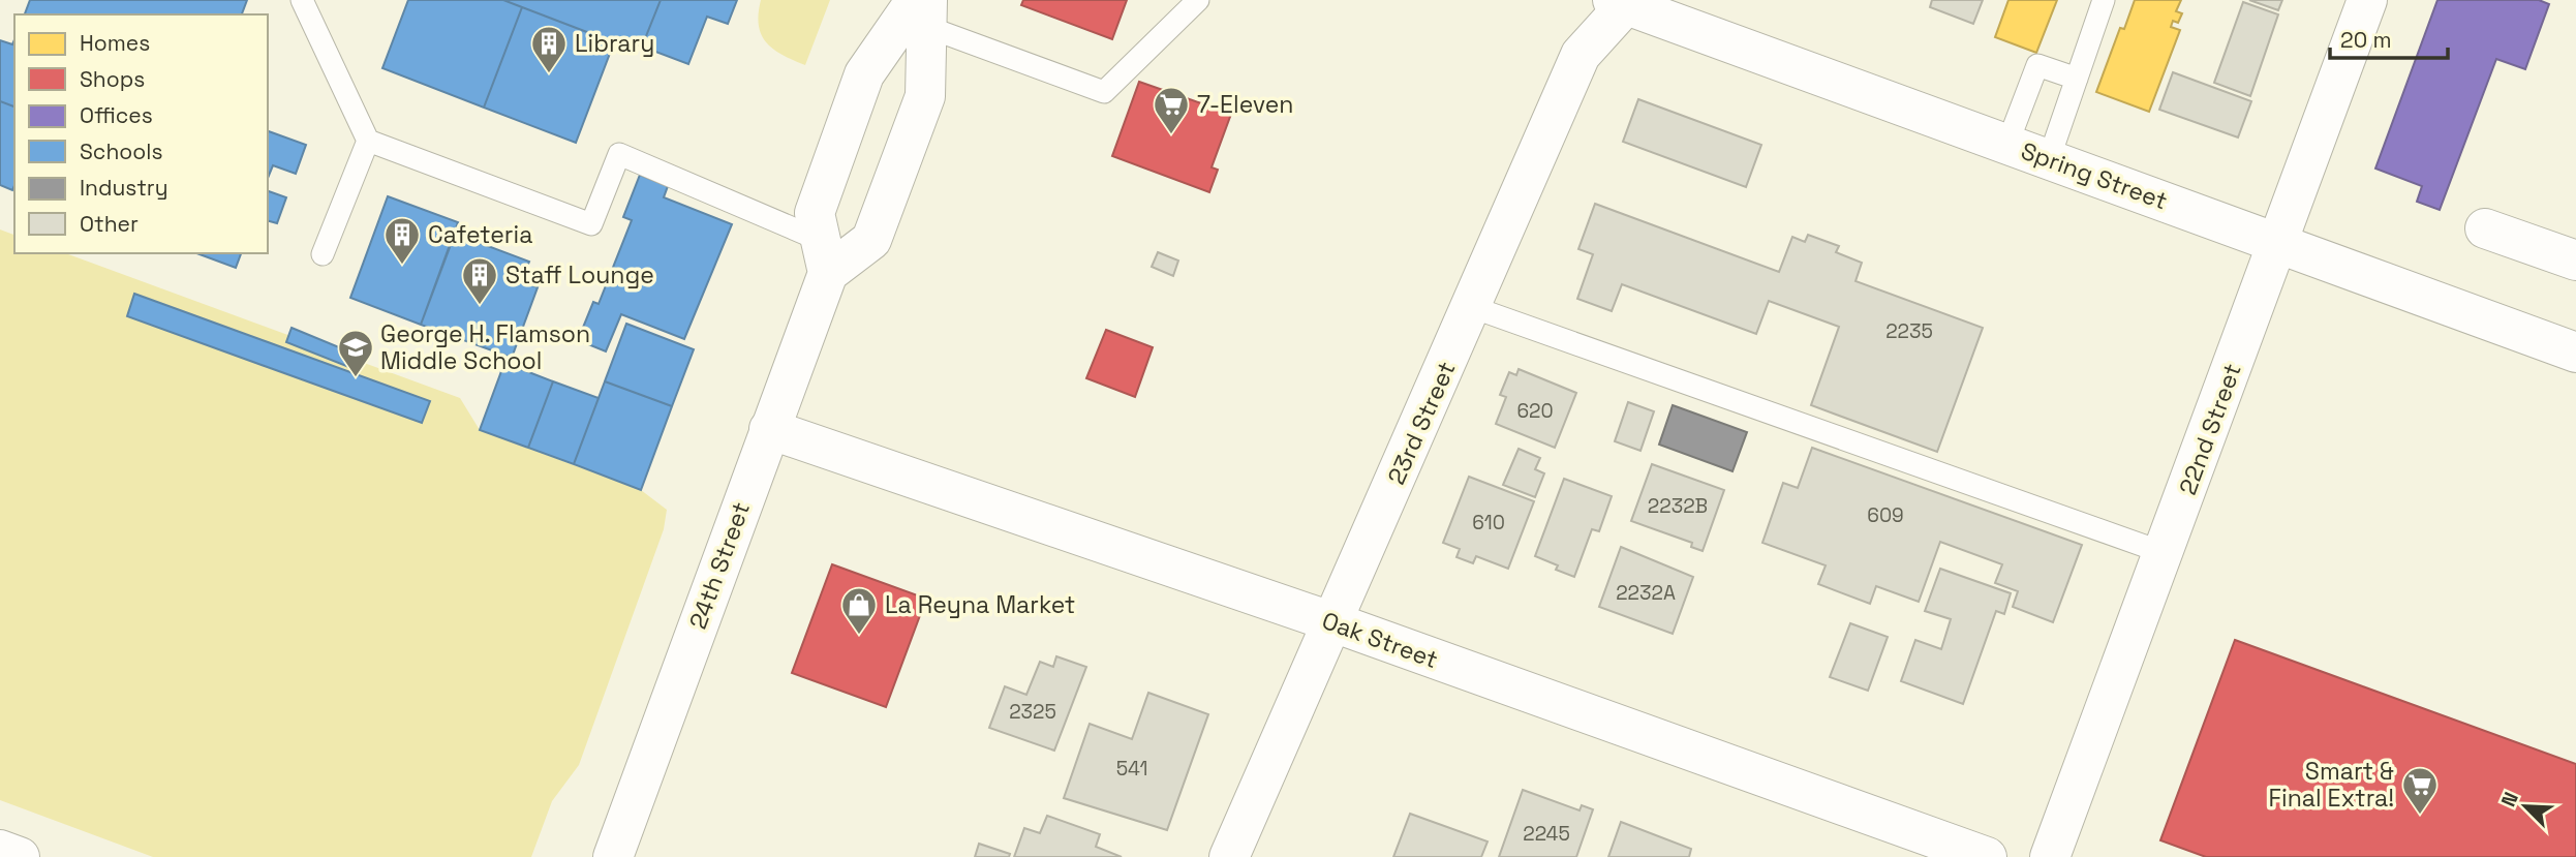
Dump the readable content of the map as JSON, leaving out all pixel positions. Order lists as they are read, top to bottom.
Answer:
{
  "streets": {
    "street": [
      "Spring Street",
      "23rd Street",
      "22nd Street",
      "24th Street",
      "Oak Street"
    ]
  },
  "crossings": [
    ["Spring Street", "23rd Street"],
    ["Spring Street", "22nd Street"],
    ["23rd Street", "Oak Street"],
    ["24th Street", "Oak Street"]
  ],
  "places": {
    "building": ["Library", "Cafeteria", "Staff Lounge"],
    "supermarket": ["7-Eleven", "Smart & Final Extra!"],
    "school or university": ["George H. Flamson Middle School"],
    "shop": ["La Reyna Market"]
  },
  "house_numbers": [
    "2235",
    "620",
    "2232B",
    "609",
    "610",
    "2232A",
    "2325",
    "541",
    "2245"
  ],
  "legend": [
    "Homes",
    "Shops",
    "Offices",
    "Schools",
    "Industry",
    "Other"
  ],
  "scale_bar": "20 m",
  "north": "top left"
}
